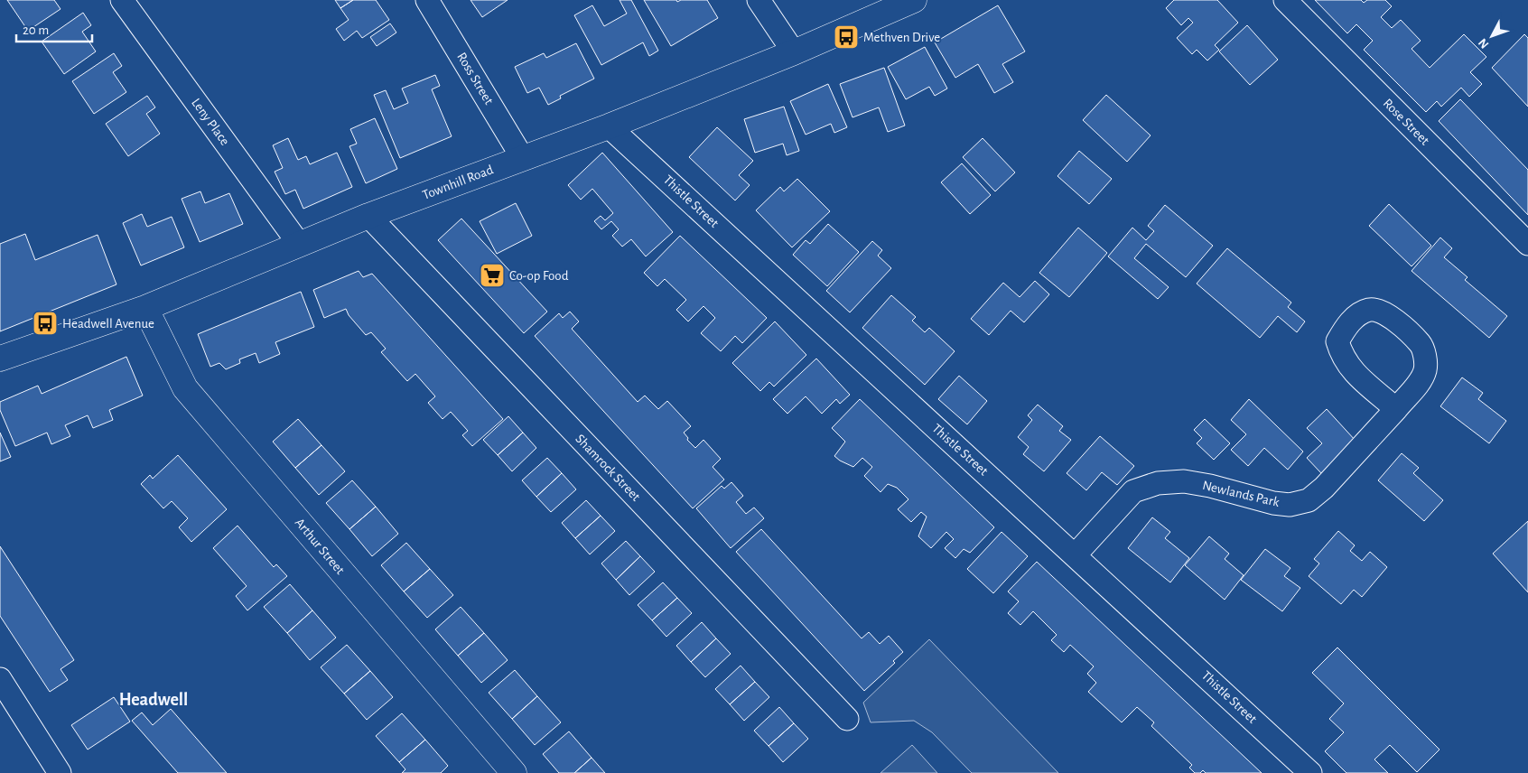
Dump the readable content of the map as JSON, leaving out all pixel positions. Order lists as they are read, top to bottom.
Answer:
{
  "streets": {
    "street": [
      "Ross Street",
      "Leny Place",
      "Rose Street",
      "Townhill Road",
      "Thistle Street",
      "Shamrock Street",
      "Newlands Park",
      "Arthur Street"
    ]
  },
  "crossings": [
    ["Ross Street", "Townhill Road"],
    ["Leny Place", "Townhill Road"],
    ["Townhill Road", "Thistle Street"],
    ["Townhill Road", "Shamrock Street"],
    ["Townhill Road", "Arthur Street"],
    ["Thistle Street", "Newlands Park"]
  ],
  "districts": ["Headwell"],
  "places": {
    "bus stop": ["Methven Drive", "Headwell Avenue"],
    "supermarket": ["Co-op Food"]
  },
  "scale_bar": "20 m",
  "north": "bottom left"
}
